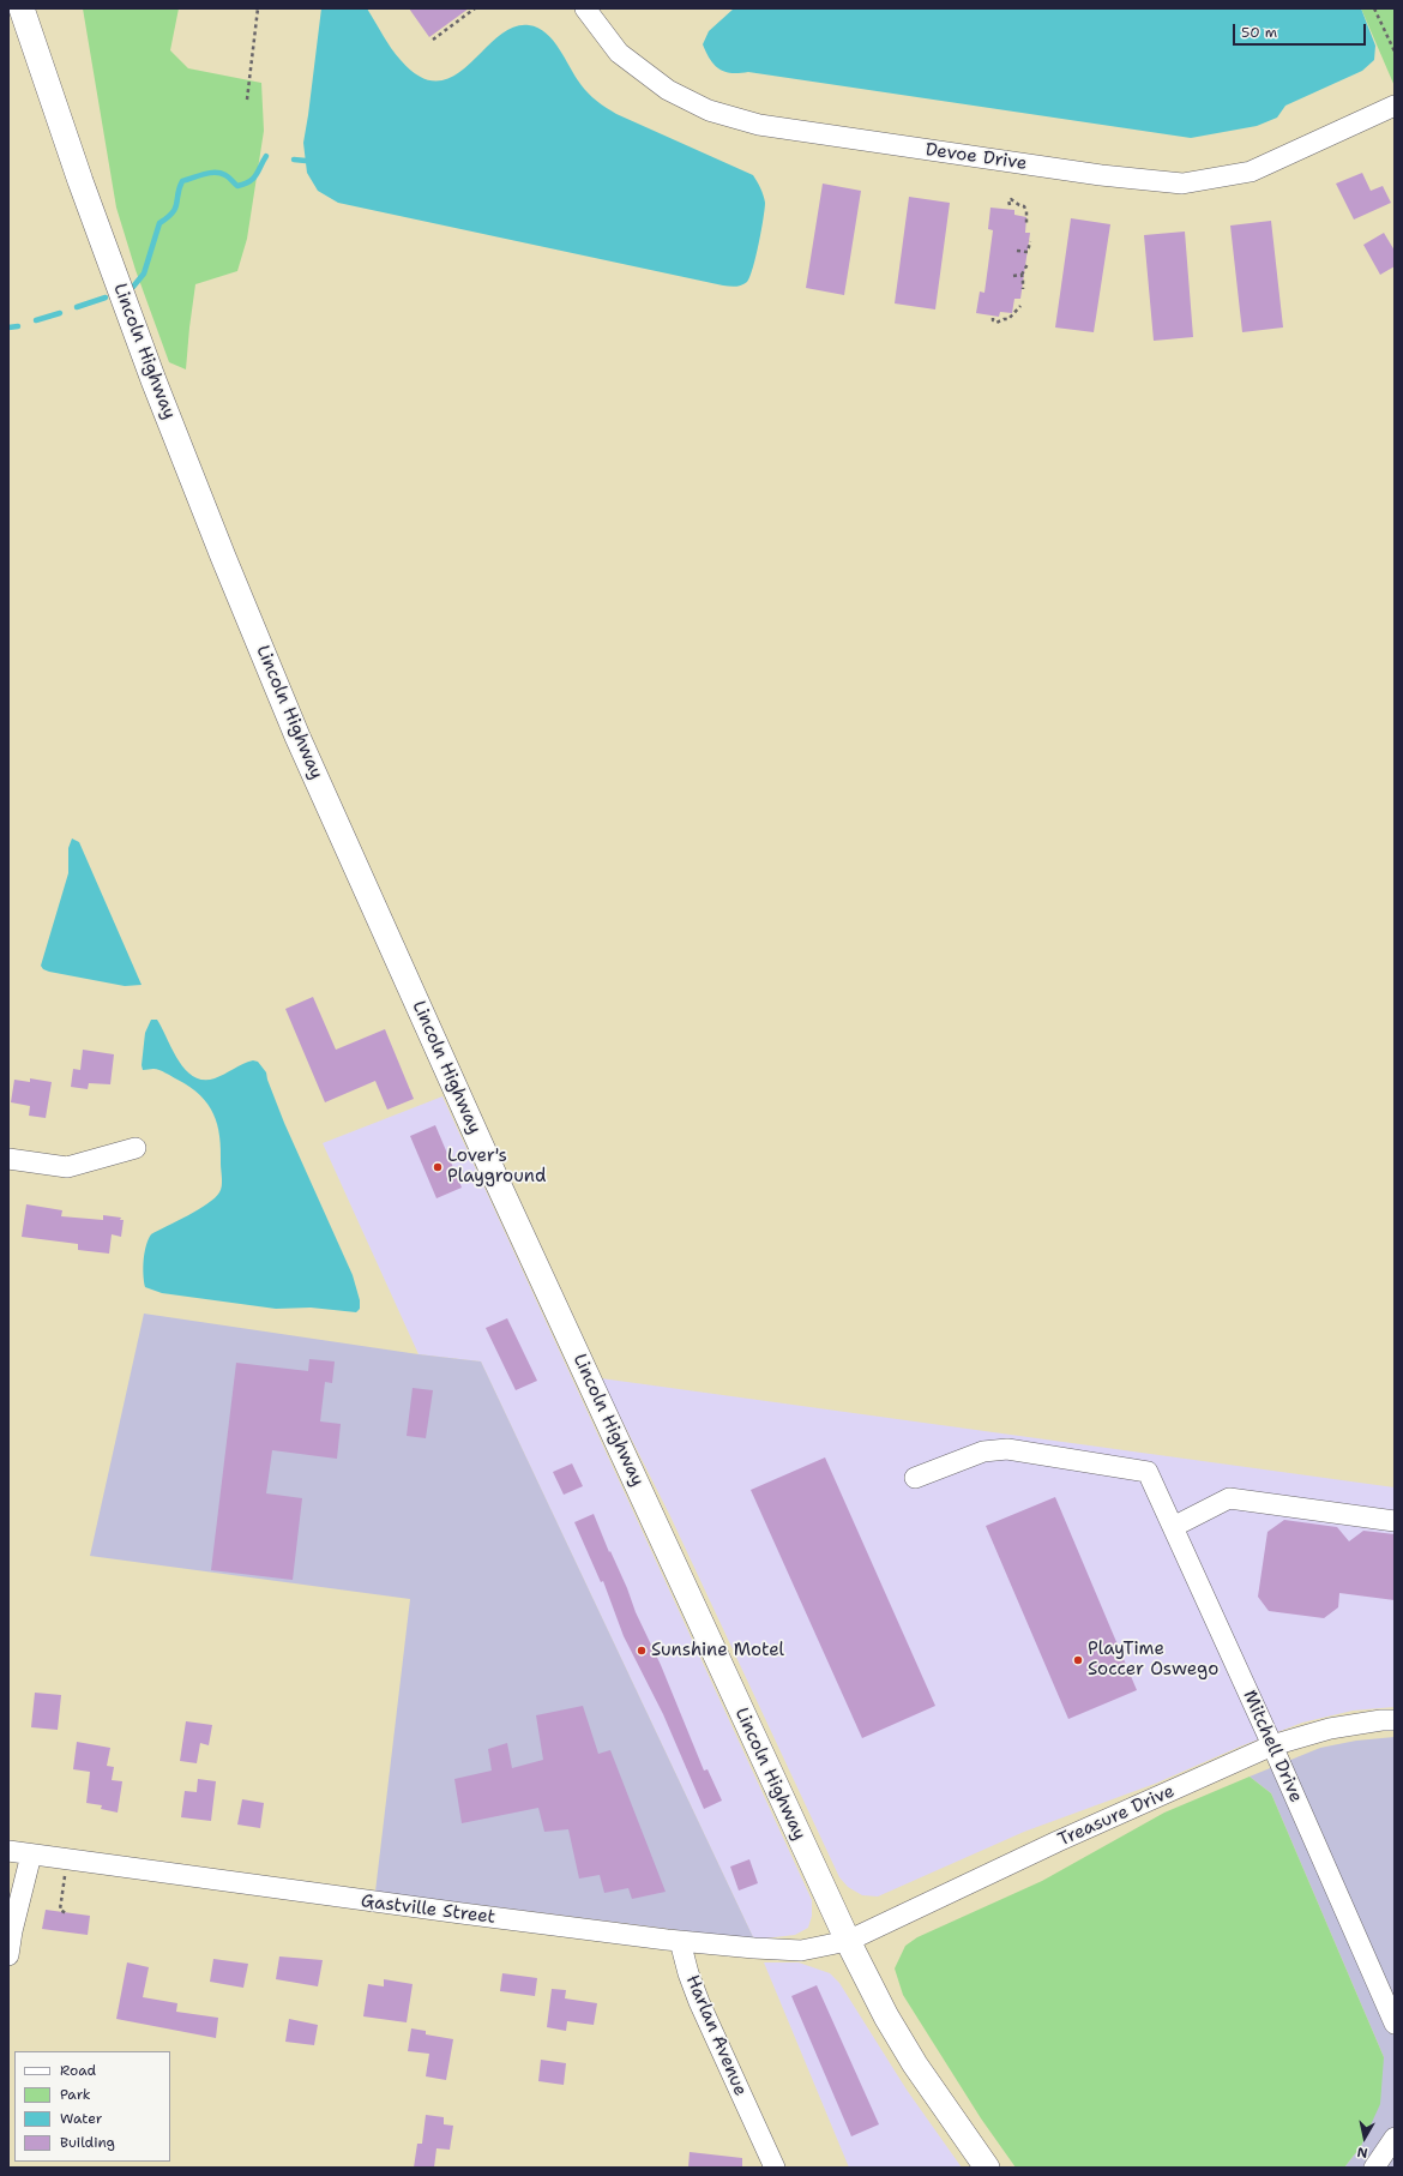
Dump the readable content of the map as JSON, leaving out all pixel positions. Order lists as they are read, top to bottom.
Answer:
{
  "streets": {
    "main road": ["Lincoln Highway"],
    "street": [
      "Devoe Drive",
      "Mitchell Drive",
      "Treasure Drive",
      "Gastville Street",
      "Harlan Avenue"
    ]
  },
  "crossings": [
    ["Lincoln Highway", "Treasure Drive"],
    ["Lincoln Highway", "Gastville Street"],
    ["Mitchell Drive", "Treasure Drive"],
    ["Treasure Drive", "Gastville Street"],
    ["Gastville Street", "Harlan Avenue"]
  ],
  "places": ["Lover's Playground", "Sunshine Motel", "PlayTime Soccer Oswego"],
  "legend": [
    "Road",
    "Park",
    "Water",
    "Building"
  ],
  "scale_bar": "50 m",
  "north": "bottom"
}
